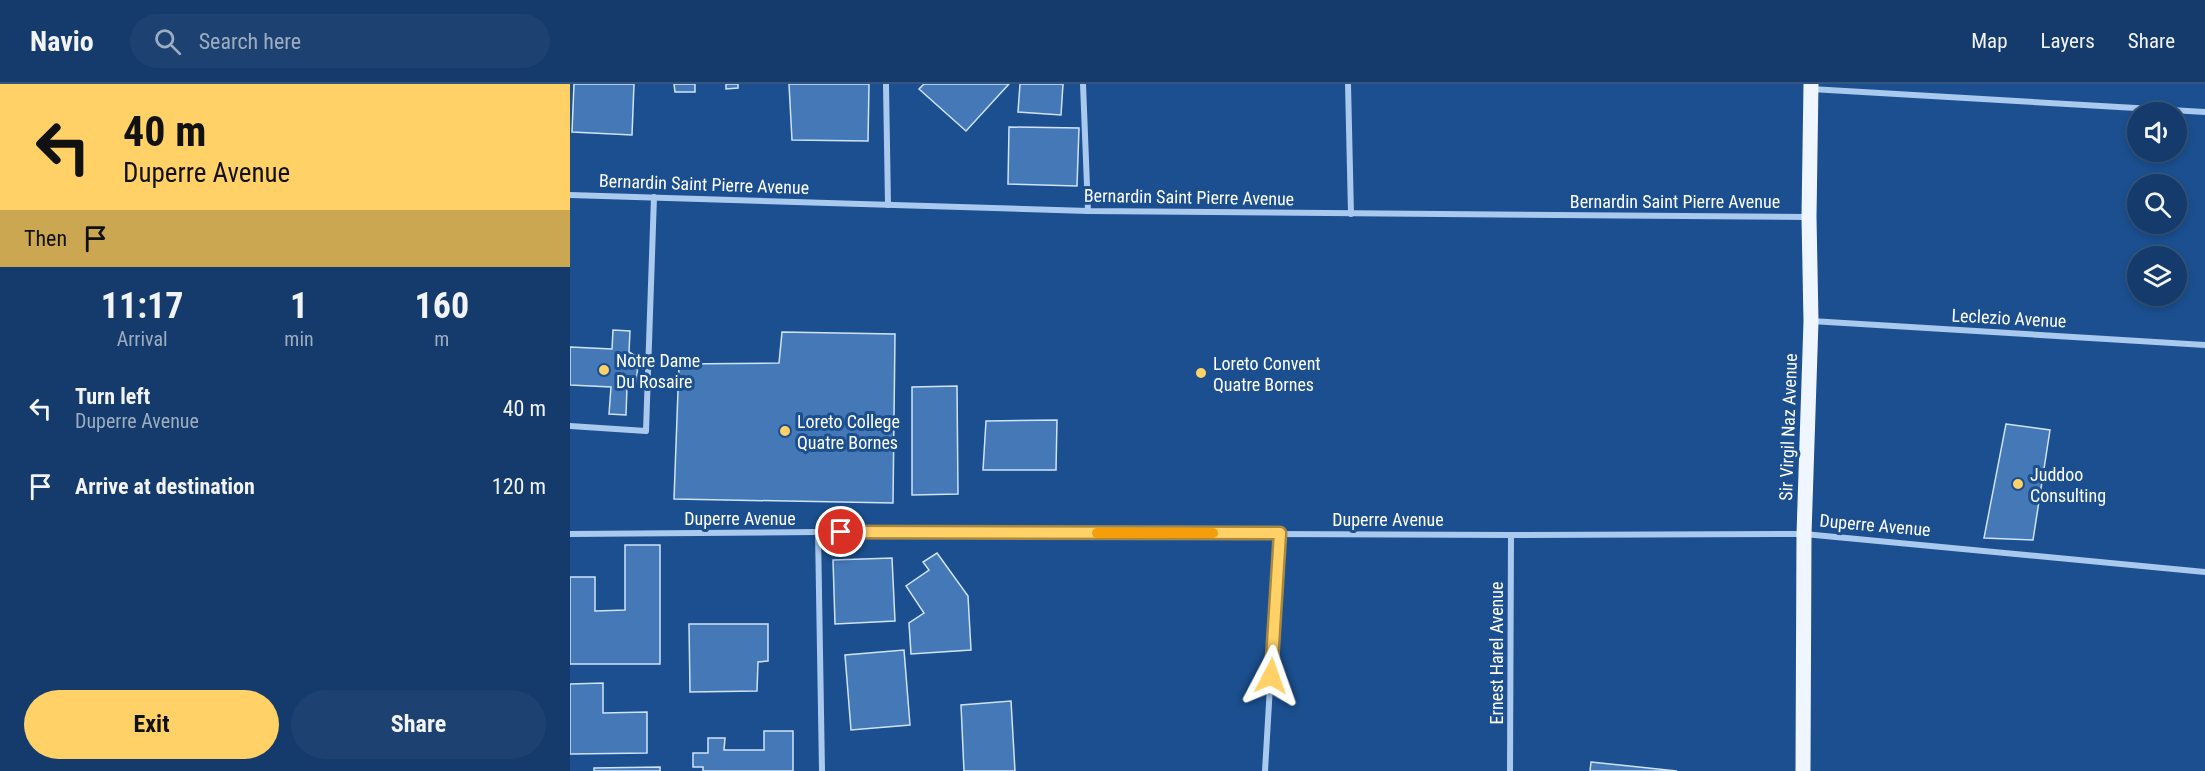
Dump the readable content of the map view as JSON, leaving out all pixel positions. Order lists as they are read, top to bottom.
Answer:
{
  "streets": {
    "main road": ["Sir Virgil Naz Avenue"],
    "street": [
      "Bernardin Saint Pierre Avenue",
      "Leclezio Avenue",
      "Duperre Avenue",
      "Ernest Harel Avenue"
    ]
  },
  "crossings": [
    ["Bernardin Saint Pierre Avenue", "Sir Virgil Naz Avenue"],
    ["Leclezio Avenue", "Sir Virgil Naz Avenue"],
    ["Sir Virgil Naz Avenue", "Duperre Avenue"],
    ["Duperre Avenue", "Ernest Harel Avenue"]
  ],
  "places": [
    "Notre Dame Du Rosaire",
    "Loreto Convent Quatre Bornes",
    "Loreto College Quatre Bornes",
    "Juddoo Consulting"
  ],
  "page": {
    "header": "Navio",
    "search": "Search here",
    "nav": ["Map", "Layers", "Share"],
    "turn": ["40 m", "Duperre Avenue"],
    "then": "Then",
    "eta": [
      "11:17",
      "Arrival",
      "1",
      "min",
      "160",
      "m"
    ],
    "list": [
      {
        "name": "Turn left",
        "note": "Duperre Avenue",
        "value": "40 m"
      },
      {
        "name": "Arrive at destination",
        "value": "120 m"
      }
    ],
    "buttons": ["Exit", "Share"]
  }
}
